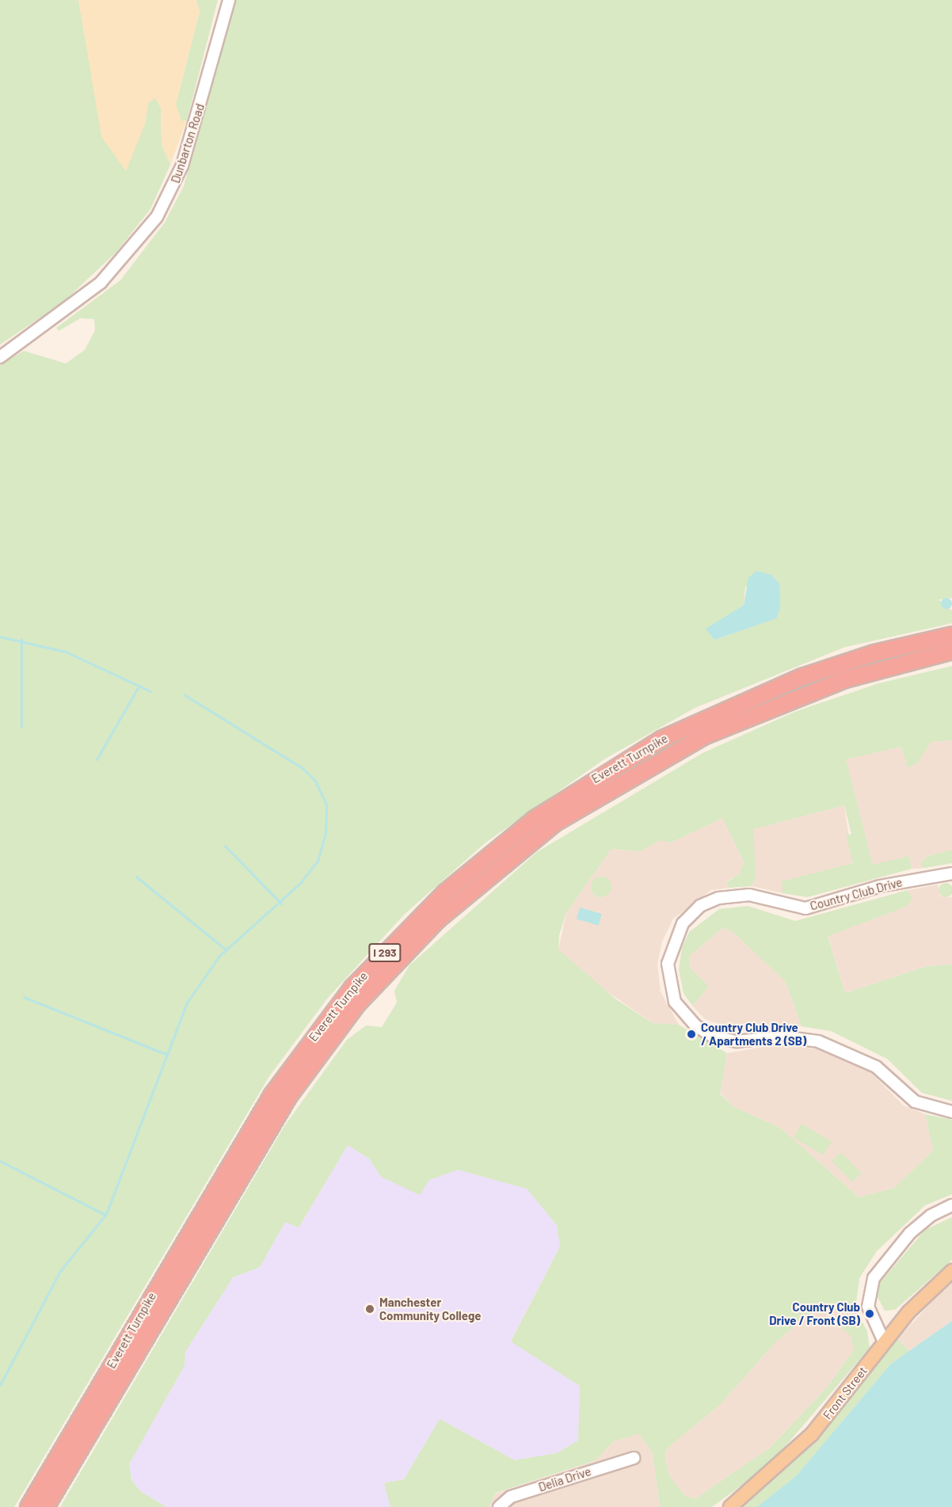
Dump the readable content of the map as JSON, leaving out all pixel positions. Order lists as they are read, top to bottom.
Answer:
{
  "streets": {
    "highway": ["Everett Turnpike", "I 293"],
    "main road": ["Front Street"],
    "street": ["Dunbarton Road", "Country Club Drive", "Delia Drive"]
  },
  "places": ["Country Club Drive / Apartments 2 (SB)", "Manchester Community College", "Country Club Drive / Front (SB)"]
}
